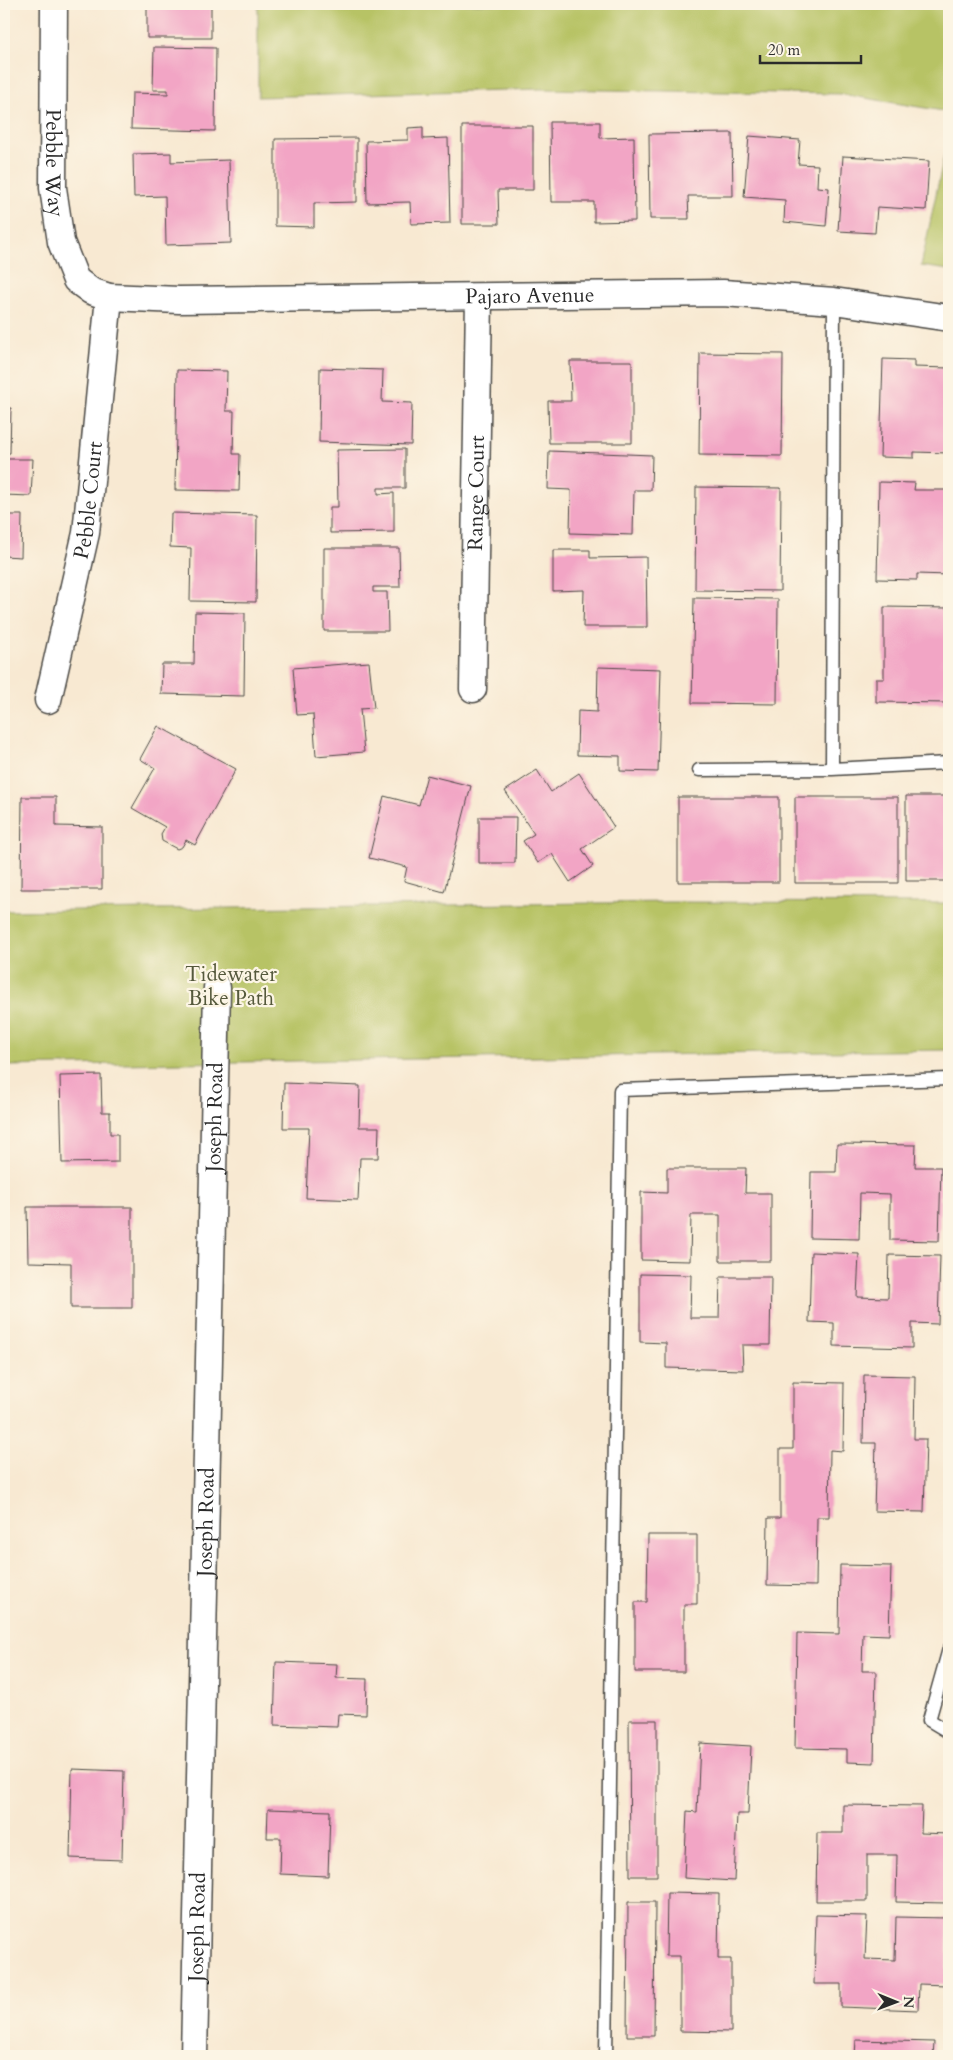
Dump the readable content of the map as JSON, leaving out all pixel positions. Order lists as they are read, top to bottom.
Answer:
{
  "streets": {
    "street": [
      "Pebble Way",
      "Pajaro Avenue",
      "Range Court",
      "Pebble Court",
      "Joseph Road"
    ]
  },
  "crossings": [
    ["Pebble Way", "Pajaro Avenue"],
    ["Pebble Way", "Pebble Court"],
    ["Pajaro Avenue", "Range Court"],
    ["Pajaro Avenue", "Pebble Court"]
  ],
  "parks": ["Tidewater Bike Path"],
  "scale_bar": "20 m",
  "north": "right"
}
